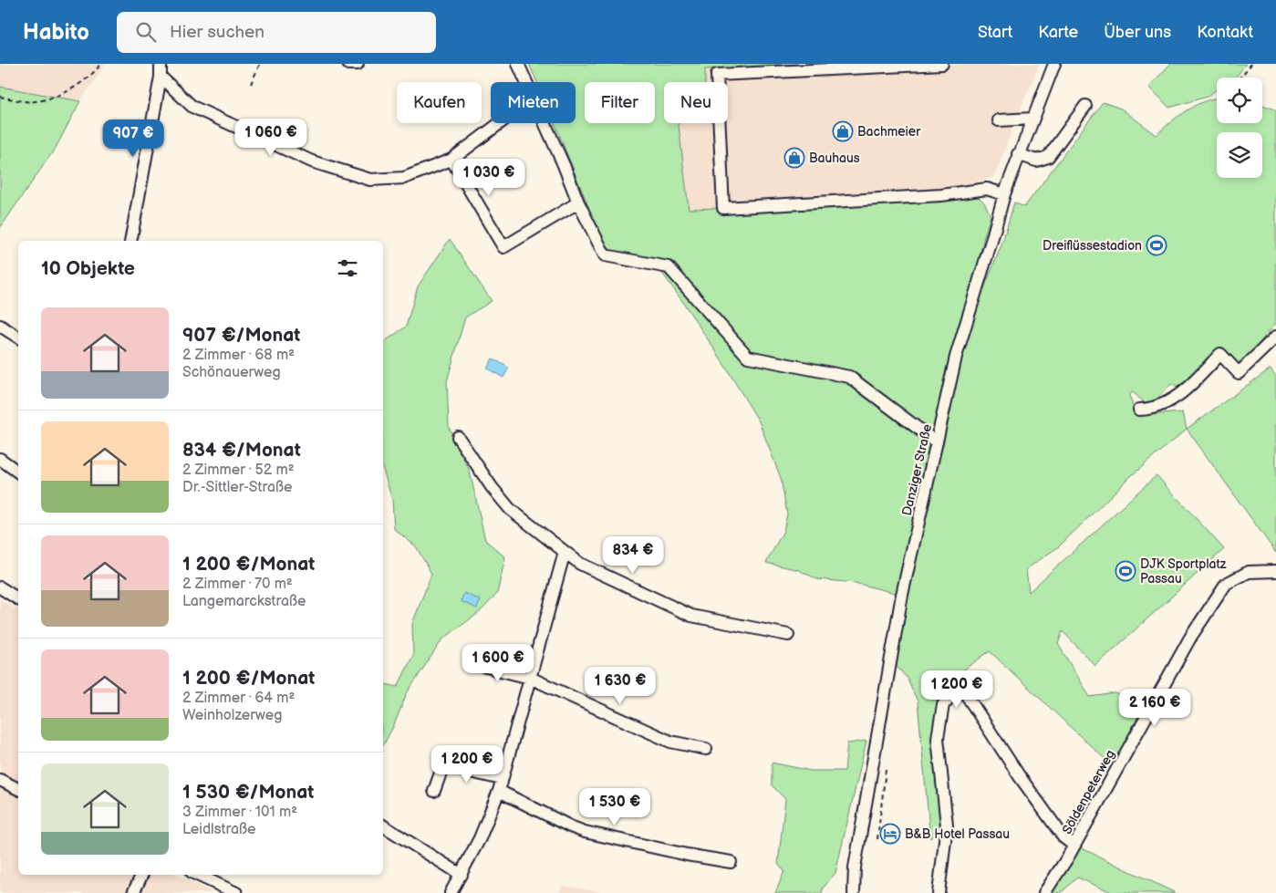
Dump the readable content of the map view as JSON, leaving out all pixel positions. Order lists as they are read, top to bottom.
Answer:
{
  "streets": {
    "street": ["Danziger Straße", "Söldenpeterweg"]
  },
  "places": {
    "shop": ["Bachmeier", "Bauhaus"],
    "sports": ["Dreiflüssestadion", "DJK Sportplatz Passau"],
    "hotel": ["B&B Hotel Passau"]
  },
  "page": {
    "header": "Habito",
    "search": "Hier suchen",
    "nav": [
      "Start",
      "Karte",
      "Über uns",
      "Kontakt"
    ],
    "chip": [
      "Kaufen",
      "Mieten",
      "Filter",
      "Neu"
    ],
    "price": [
      "1 060 €",
      "907 €",
      "1 030 €",
      "834 €",
      "1 600 €",
      "1 630 €",
      "1 200 €",
      "2 160 €",
      "1 200 €",
      "1 530 €"
    ],
    "heading": "10 Objekte",
    "list": [
      {
        "name": "907 €/Monat",
        "note": "2 Zimmer · 68 m² · Schönauerweg"
      },
      {
        "name": "834 €/Monat",
        "note": "2 Zimmer · 52 m² · Dr.-Sittler-Straße"
      },
      {
        "name": "1 200 €/Monat",
        "note": "2 Zimmer · 70 m² · Langemarckstraße"
      },
      {
        "name": "1 200 €/Monat",
        "note": "2 Zimmer · 64 m² · Weinholzerweg"
      },
      {
        "name": "1 530 €/Monat",
        "note": "3 Zimmer · 101 m² · Leidlstraße"
      }
    ]
  }
}
